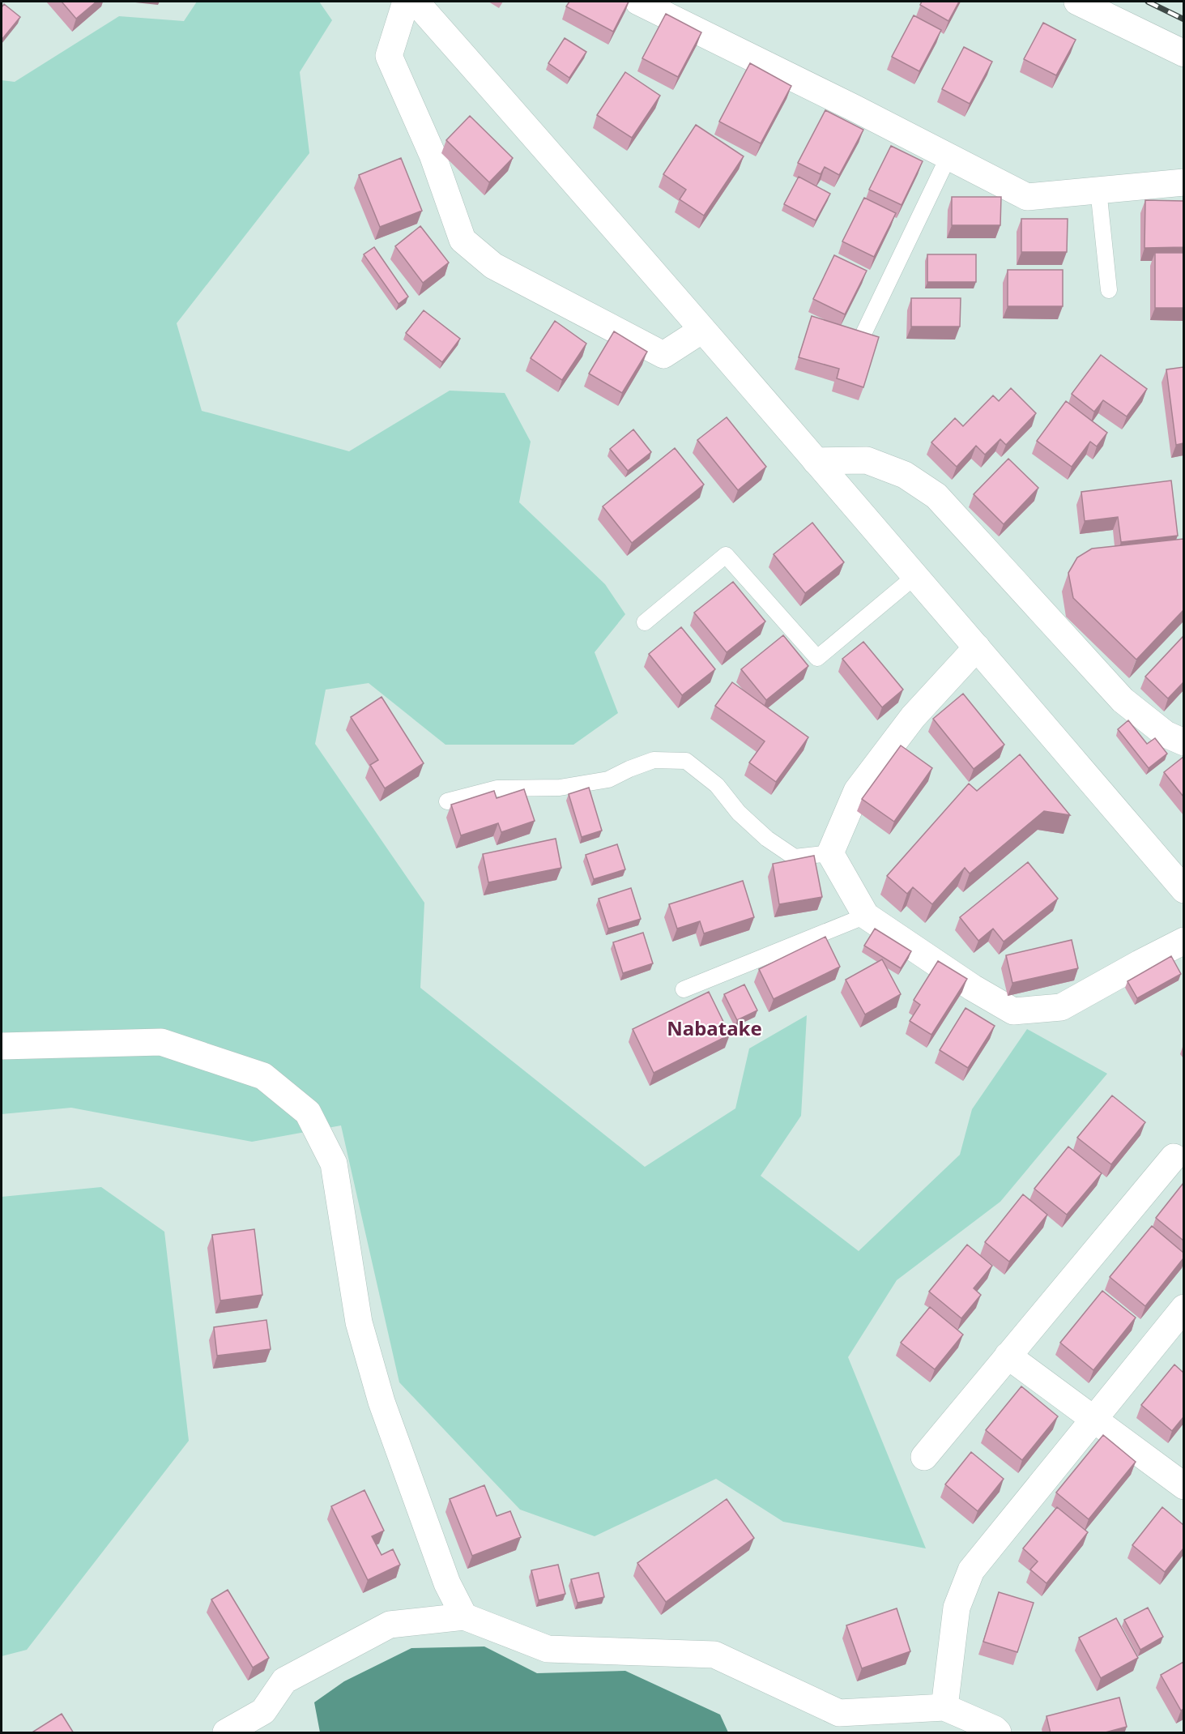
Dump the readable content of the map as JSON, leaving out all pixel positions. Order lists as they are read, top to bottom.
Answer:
{
  "districts": ["Nabatake"]
}
